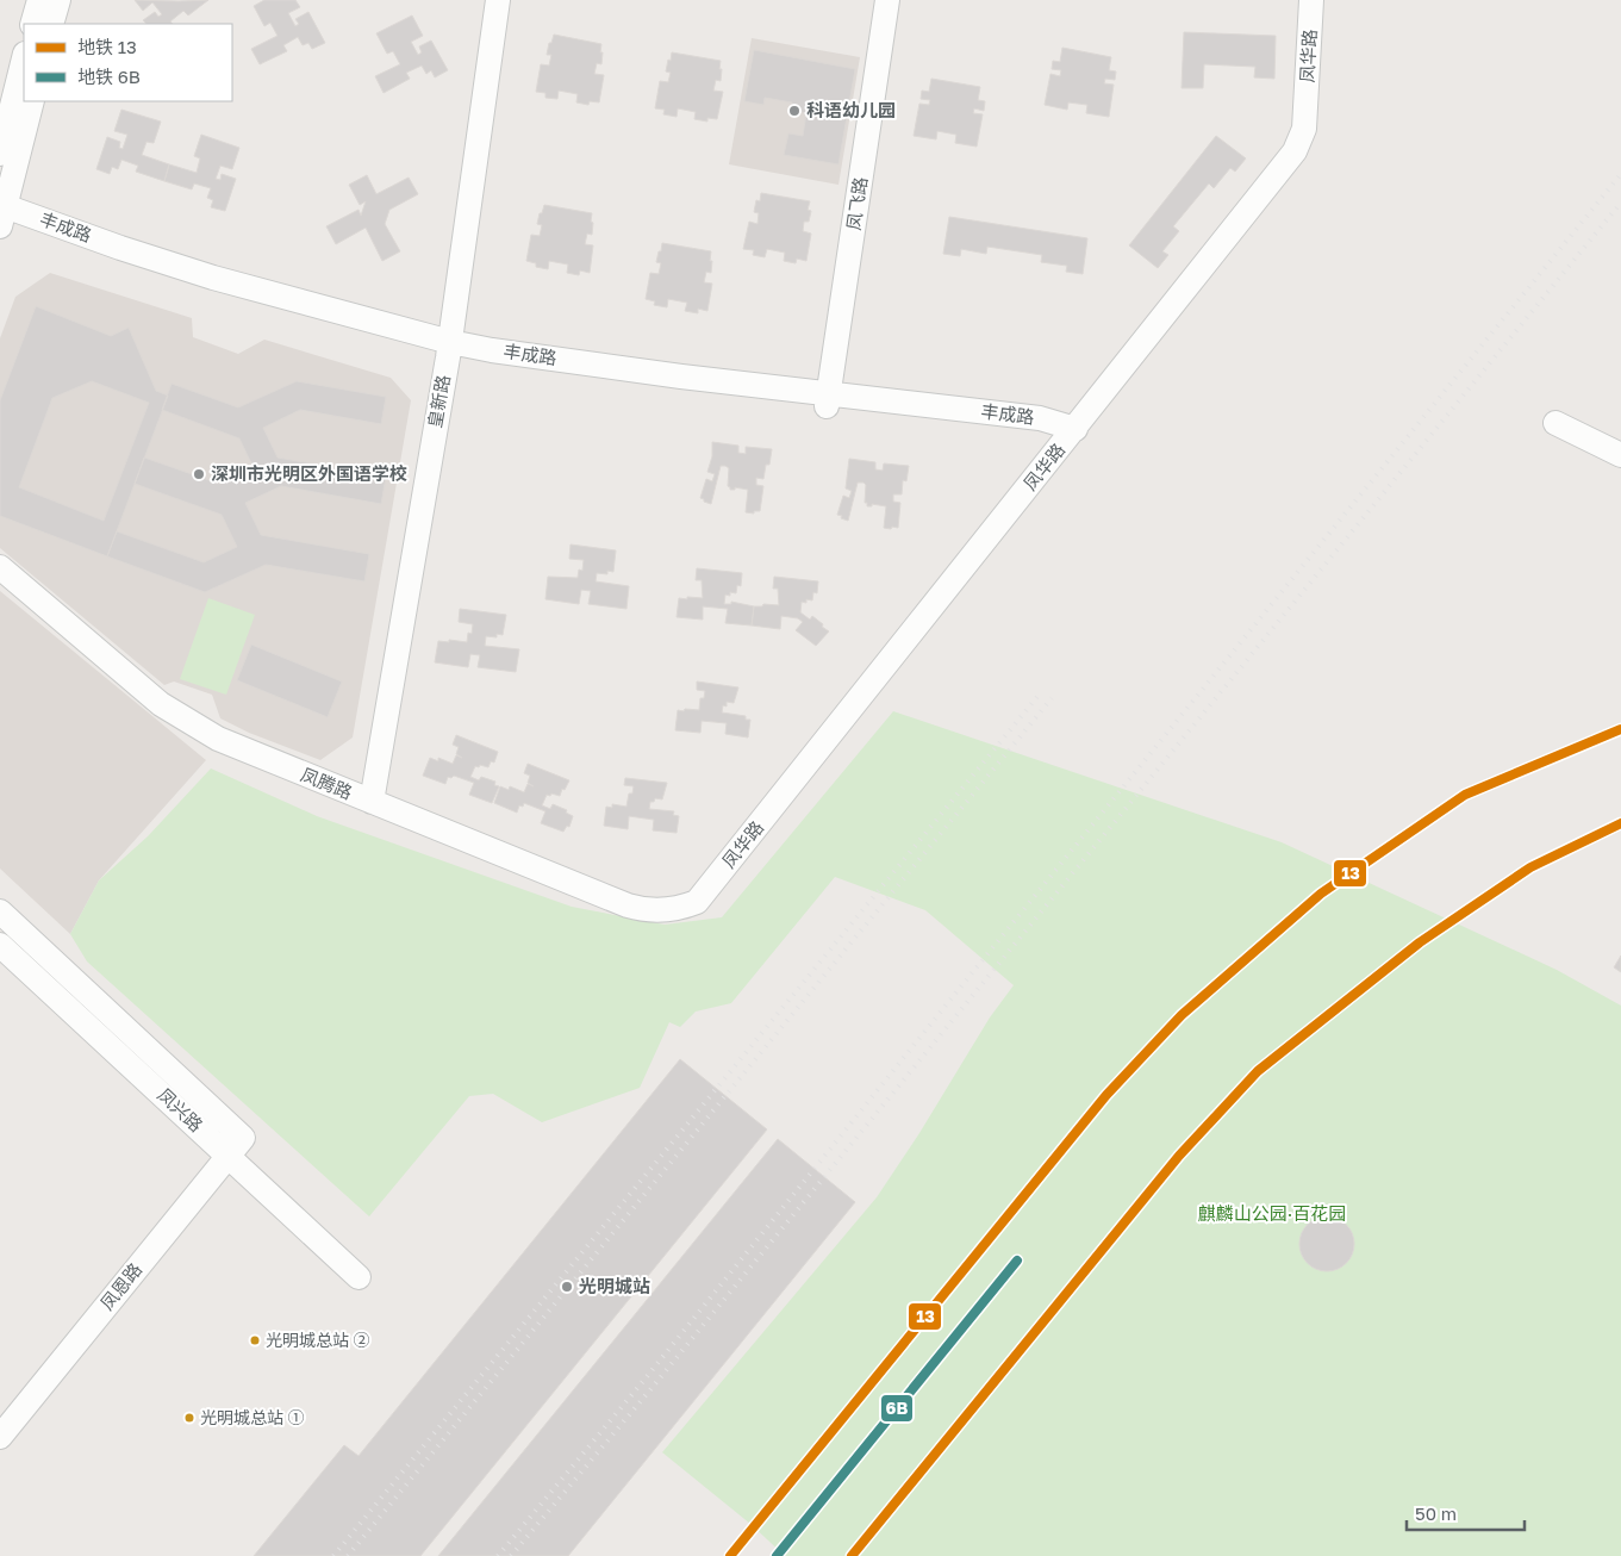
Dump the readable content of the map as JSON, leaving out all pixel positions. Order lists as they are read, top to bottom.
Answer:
{
  "streets": {
    "street": [
      "凤华路",
      "凤飞路",
      "丰成路",
      "皇新路",
      "凤腾路",
      "凤兴路",
      "凤恩路"
    ]
  },
  "crossings": [
    ["凤华路", "丰成路"],
    ["凤华路", "凤腾路"],
    ["凤飞路", "丰成路"],
    ["丰成路", "皇新路"],
    ["皇新路", "凤腾路"],
    ["凤兴路", "凤恩路"]
  ],
  "parks": ["麒麟山公园·百花园"],
  "places": [
    "科语幼儿园",
    "深圳市光明区外国语学校",
    "光明城站",
    "光明城总站 ②",
    "光明城总站 ①"
  ],
  "lines": ["metro line 13", "metro line 6B"],
  "legend": ["地铁 13", "地铁 6B"],
  "scale_bar": "50 m"
}
